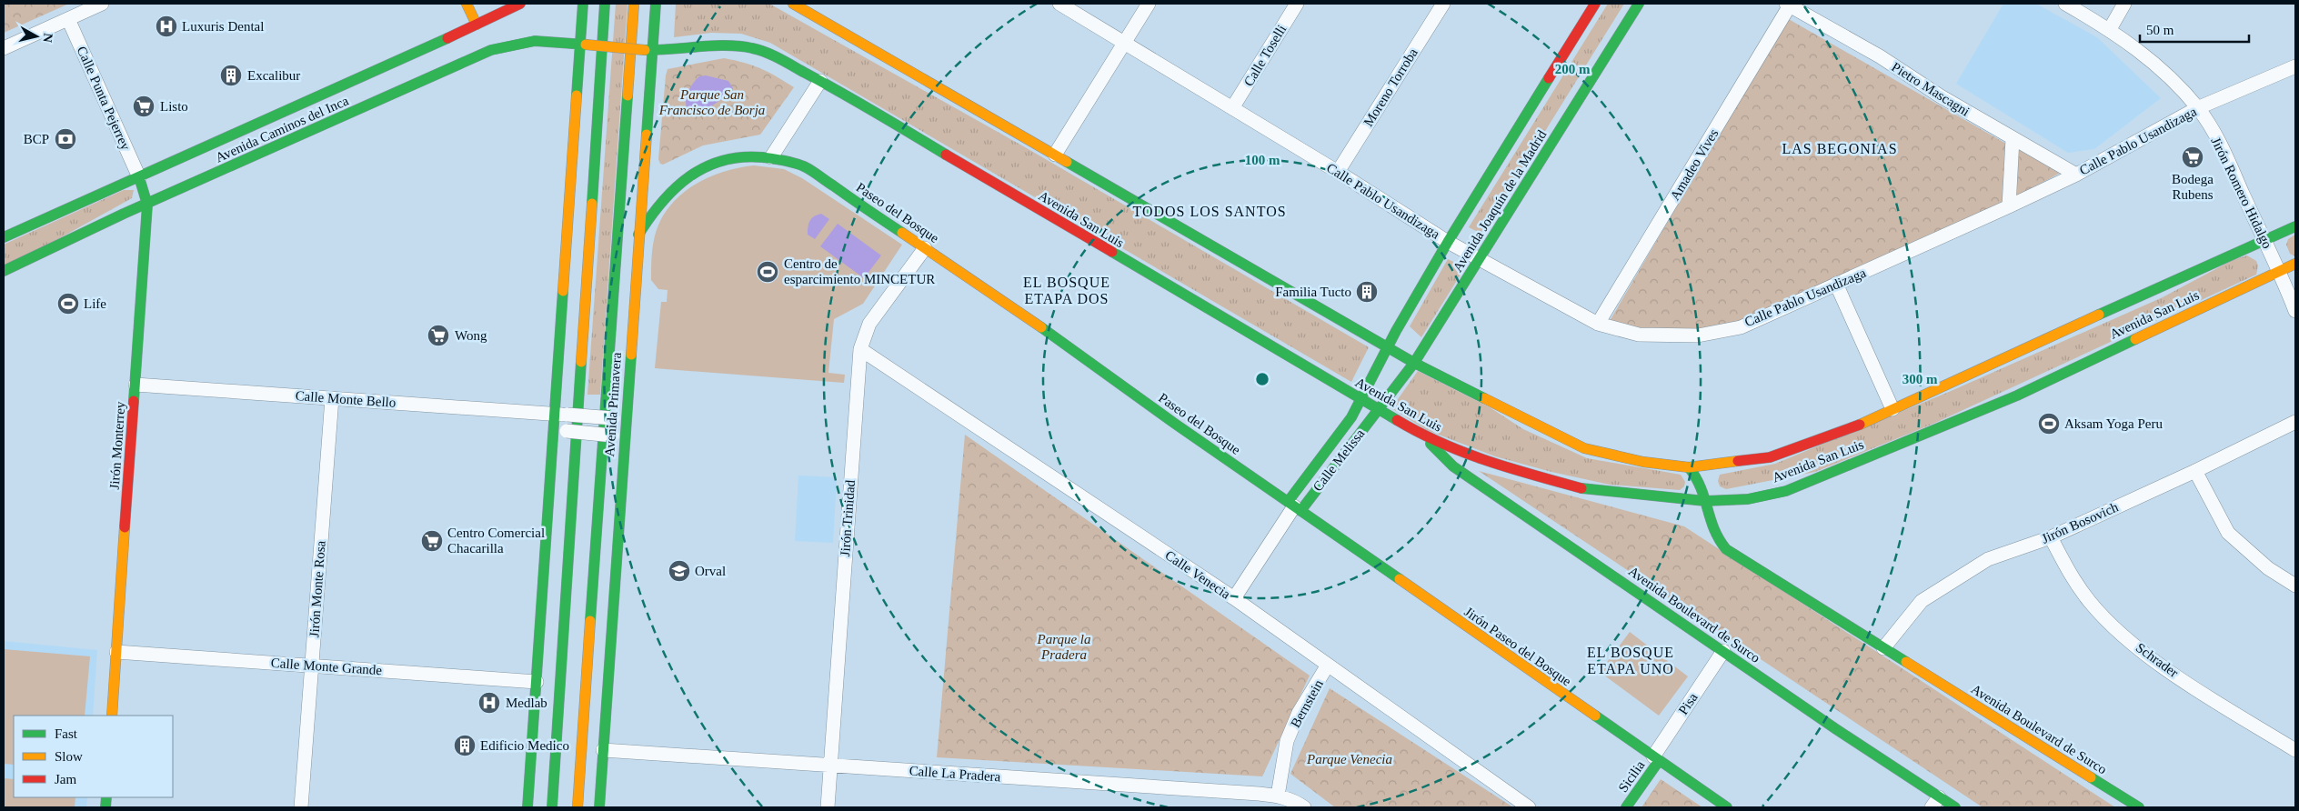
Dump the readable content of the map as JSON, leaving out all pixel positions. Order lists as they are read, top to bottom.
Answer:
{
  "streets": {
    "main road": [
      "Avenida Caminos del Inca",
      "Avenida Joaquín de la Madrid",
      "Paseo del Bosque",
      "Avenida San Luis",
      "Avenida Primavera",
      "Jirón Monterrey",
      "Calle Melissa",
      "Avenida Boulevard de Surco",
      "Jirón Paseo del Bosque",
      "Sicilia"
    ],
    "street": [
      "Calle Toselli",
      "Moreno Torroba",
      "Pietro Mascagni",
      "Calle Punta Pejerrey",
      "Calle Pablo Usandizaga",
      "Amadeo Vives",
      "Jirón Romero Hidalgo",
      "Calle Monte Bello",
      "Jirón Trinidad",
      "Jirón Bosovich",
      "Calle Venecia",
      "Jirón Monte Rosa",
      "Schrader",
      "Calle Monte Grande",
      "Bernstein",
      "Pisa",
      "Calle La Pradera"
    ]
  },
  "crossings": [
    ["Calle Toselli", "Calle Pablo Usandizaga"],
    ["Moreno Torroba", "Calle Pablo Usandizaga"],
    ["Pietro Mascagni", "Calle Pablo Usandizaga"],
    ["Pietro Mascagni", "Amadeo Vives"],
    ["Calle Punta Pejerrey", "Avenida Caminos del Inca"],
    ["Calle Punta Pejerrey", "Jirón Monterrey"],
    ["Avenida Caminos del Inca", "Avenida San Luis"],
    ["Avenida Caminos del Inca", "Jirón Monterrey"],
    ["Calle Pablo Usandizaga", "Amadeo Vives"],
    ["Calle Pablo Usandizaga", "Jirón Romero Hidalgo"],
    ["Calle Pablo Usandizaga", "Avenida Joaquín de la Madrid"],
    ["Jirón Romero Hidalgo", "Avenida San Luis"],
    ["Avenida Joaquín de la Madrid", "Avenida San Luis"],
    ["Avenida Joaquín de la Madrid", "Calle Melissa"],
    ["Paseo del Bosque", "Avenida Primavera"],
    ["Paseo del Bosque", "Calle Melissa"],
    ["Paseo del Bosque", "Jirón Trinidad"],
    ["Paseo del Bosque", "Jirón Paseo del Bosque"],
    ["Avenida San Luis", "Avenida Primavera"],
    ["Avenida San Luis", "Calle Melissa"],
    ["Avenida San Luis", "Avenida Boulevard de Surco"],
    ["Calle Monte Bello", "Avenida Primavera"],
    ["Calle Monte Bello", "Jirón Monterrey"],
    ["Calle Monte Bello", "Jirón Monte Rosa"],
    ["Avenida Primavera", "Calle La Pradera"],
    ["Jirón Monterrey", "Calle Monte Grande"],
    ["Calle Melissa", "Calle Venecia"],
    ["Calle Melissa", "Jirón Paseo del Bosque"],
    ["Jirón Trinidad", "Calle Venecia"],
    ["Jirón Trinidad", "Calle La Pradera"],
    ["Jirón Bosovich", "Avenida Boulevard de Surco"],
    ["Jirón Bosovich", "Schrader"],
    ["Calle Venecia", "Bernstein"],
    ["Jirón Monte Rosa", "Calle Monte Grande"],
    ["Avenida Boulevard de Surco", "Pisa"],
    ["Jirón Paseo del Bosque", "Pisa"],
    ["Jirón Paseo del Bosque", "Sicilia"],
    ["Bernstein", "Calle La Pradera"],
    ["Pisa", "Sicilia"]
  ],
  "districts": [
    "LAS BEGONIAS",
    "TODOS LOS SANTOS",
    "EL BOSQUE ETAPA DOS",
    "EL BOSQUE ETAPA UNO"
  ],
  "parks": ["Parque San Francisco de Borja", "Parque la Pradera", "Parque Venecia"],
  "places": {
    "hospital": ["Luxuris Dental", "Medlab"],
    "building": ["Excalibur", "Familia Tucto", "Edificio Medico"],
    "supermarket": [
      "Listo",
      "Bodega Rubens",
      "Wong",
      "Centro Comercial Chacarilla"
    ],
    "bank": ["BCP"],
    "sports": ["Centro de esparcimiento MINCETUR", "Life", "Aksam Yoga Peru"],
    "school or university": ["Orval"]
  },
  "legend": ["Fast", "Slow", "Jam"],
  "scale_bar": "50 m",
  "north": "right",
  "rings": ["200 m", "100 m", "300 m"]
}
